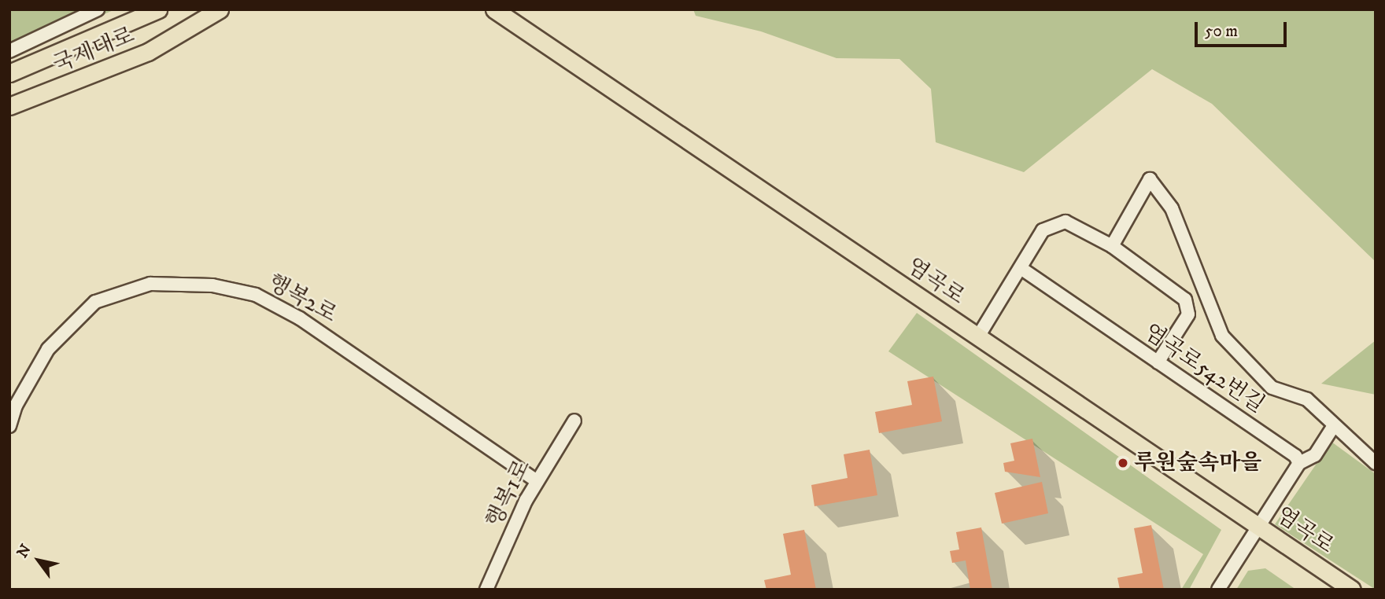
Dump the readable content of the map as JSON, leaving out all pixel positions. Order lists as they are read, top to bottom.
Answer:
{
  "streets": {
    "main road": ["국제대로", "염곡로"],
    "street": ["행복2로", "염곡로542번길", "행복1로"]
  },
  "crossings": [
    ["행복2로", "행복1로"]
  ],
  "places": ["루원숲속마을"],
  "scale_bar": "50 m",
  "north": "top left"
}
